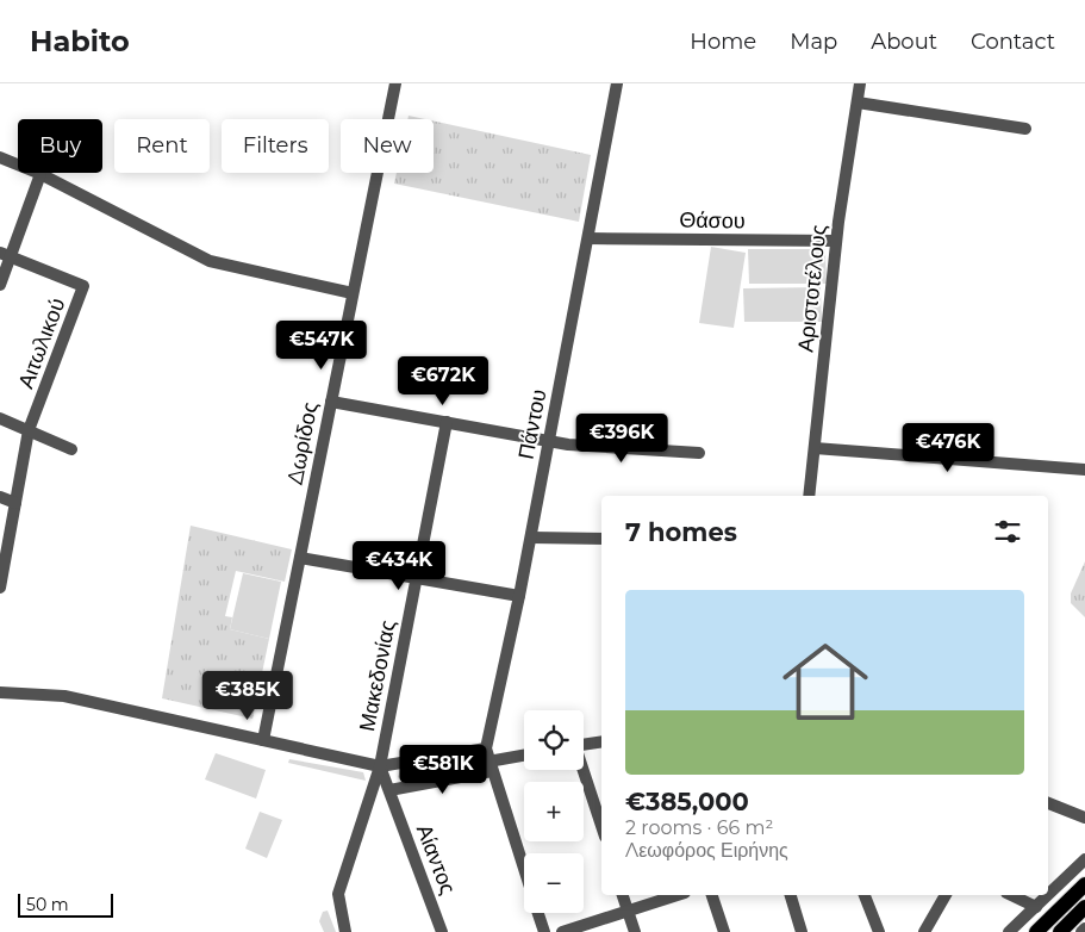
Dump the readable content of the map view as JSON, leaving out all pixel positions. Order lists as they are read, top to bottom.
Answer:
{
  "streets": {
    "street": [
      "Θάσου",
      "Αριστοτέλους",
      "Αιτωλικού",
      "Πάντου",
      "Δωρίδος",
      "Μακεδονίας",
      "Αίαντος"
    ]
  },
  "crossings": [
    ["Θάσου", "Αριστοτέλους"],
    ["Θάσου", "Πάντου"],
    ["Μακεδονίας", "Αίαντος"]
  ],
  "scale_bar": "50 m",
  "page": {
    "header": "Habito",
    "nav": [
      "Home",
      "Map",
      "About",
      "Contact"
    ],
    "chip": [
      "Buy",
      "Rent",
      "Filters",
      "New"
    ],
    "price": [
      "€547K",
      "€672K",
      "€396K",
      "€476K",
      "€434K",
      "€385K",
      "€581K"
    ],
    "heading": "7 homes",
    "list": [
      {
        "name": "€385,000",
        "note": "2 rooms · 66 m² · Λεωφόρος Ειρήνης"
      }
    ],
    "map_buttons": ["+", "−"],
    "scale": "50 m"
  }
}
